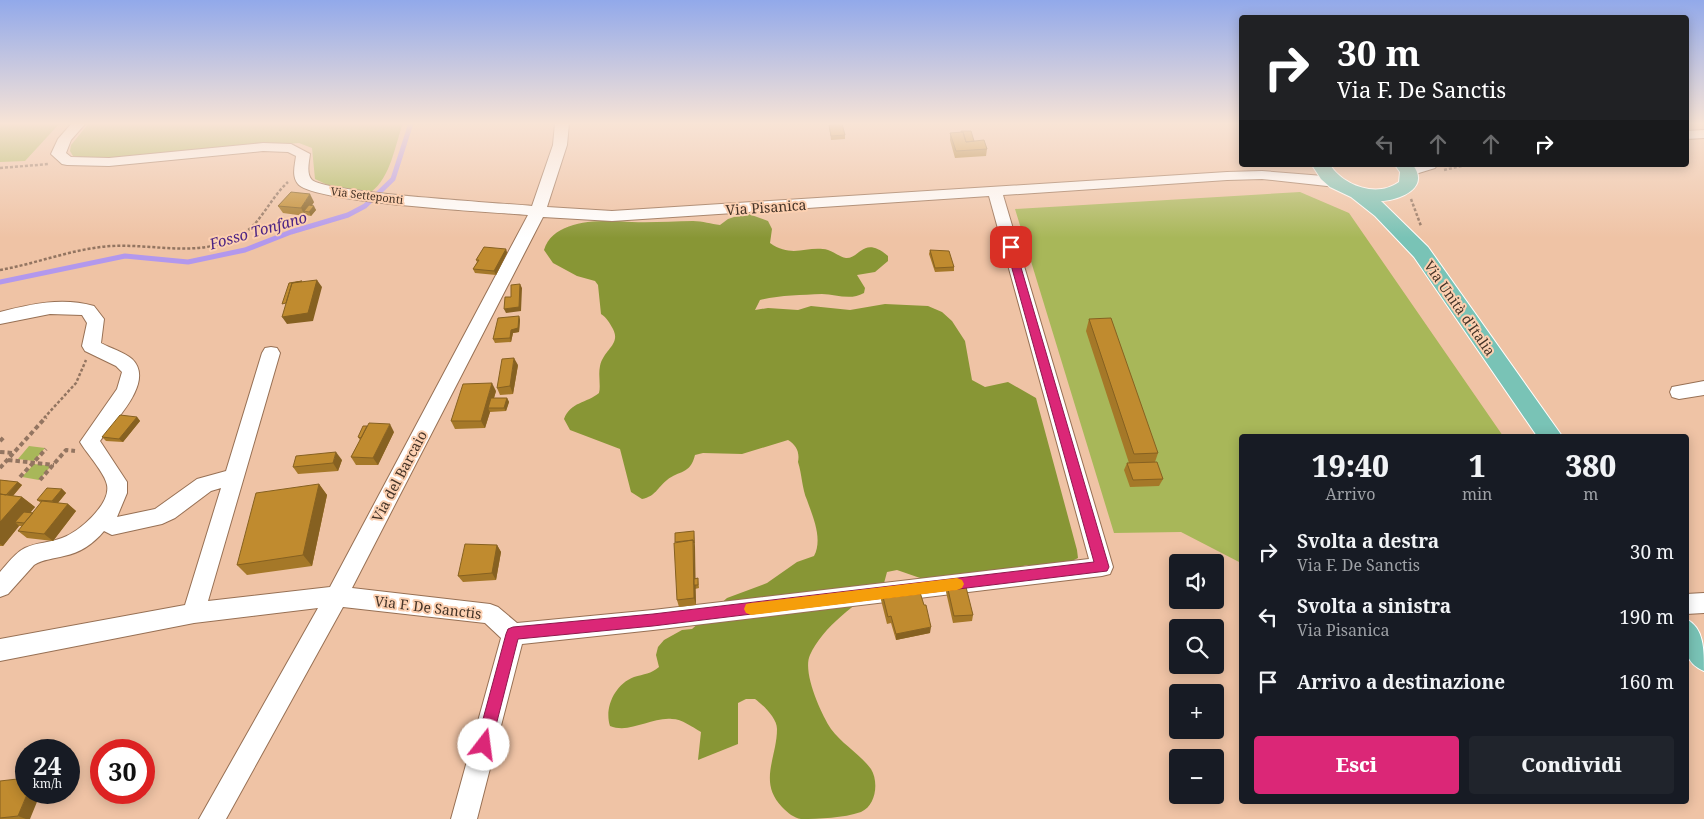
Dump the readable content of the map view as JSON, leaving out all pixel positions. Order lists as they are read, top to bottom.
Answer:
{
  "streets": {
    "main road": ["Via Unità d'Italia"],
    "street": [
      "Via Setteponti",
      "Via Pisanica",
      "Via del Barcaio",
      "Via F. De Sanctis"
    ]
  },
  "crossings": [
    ["Via Setteponti", "Via Pisanica"],
    ["Via Setteponti", "Via del Barcaio"],
    ["Via Pisanica", "Via del Barcaio"],
    ["Via del Barcaio", "Via F. De Sanctis"]
  ],
  "water": ["Fosso Tonfano"],
  "page": {
    "turn": ["30 m", "Via F. De Sanctis"],
    "eta": [
      "19:40",
      "Arrivo",
      "1",
      "min",
      "380",
      "m"
    ],
    "list": [
      {
        "name": "Svolta a destra",
        "note": "Via F. De Sanctis",
        "value": "30 m"
      },
      {
        "name": "Svolta a sinistra",
        "note": "Via Pisanica",
        "value": "190 m"
      },
      {
        "name": "Arrivo a destinazione",
        "value": "160 m"
      }
    ],
    "map_buttons": ["+", "−"],
    "buttons": ["Esci", "Condividi"],
    "speed": "24 km/h",
    "limit": "30"
  }
}
